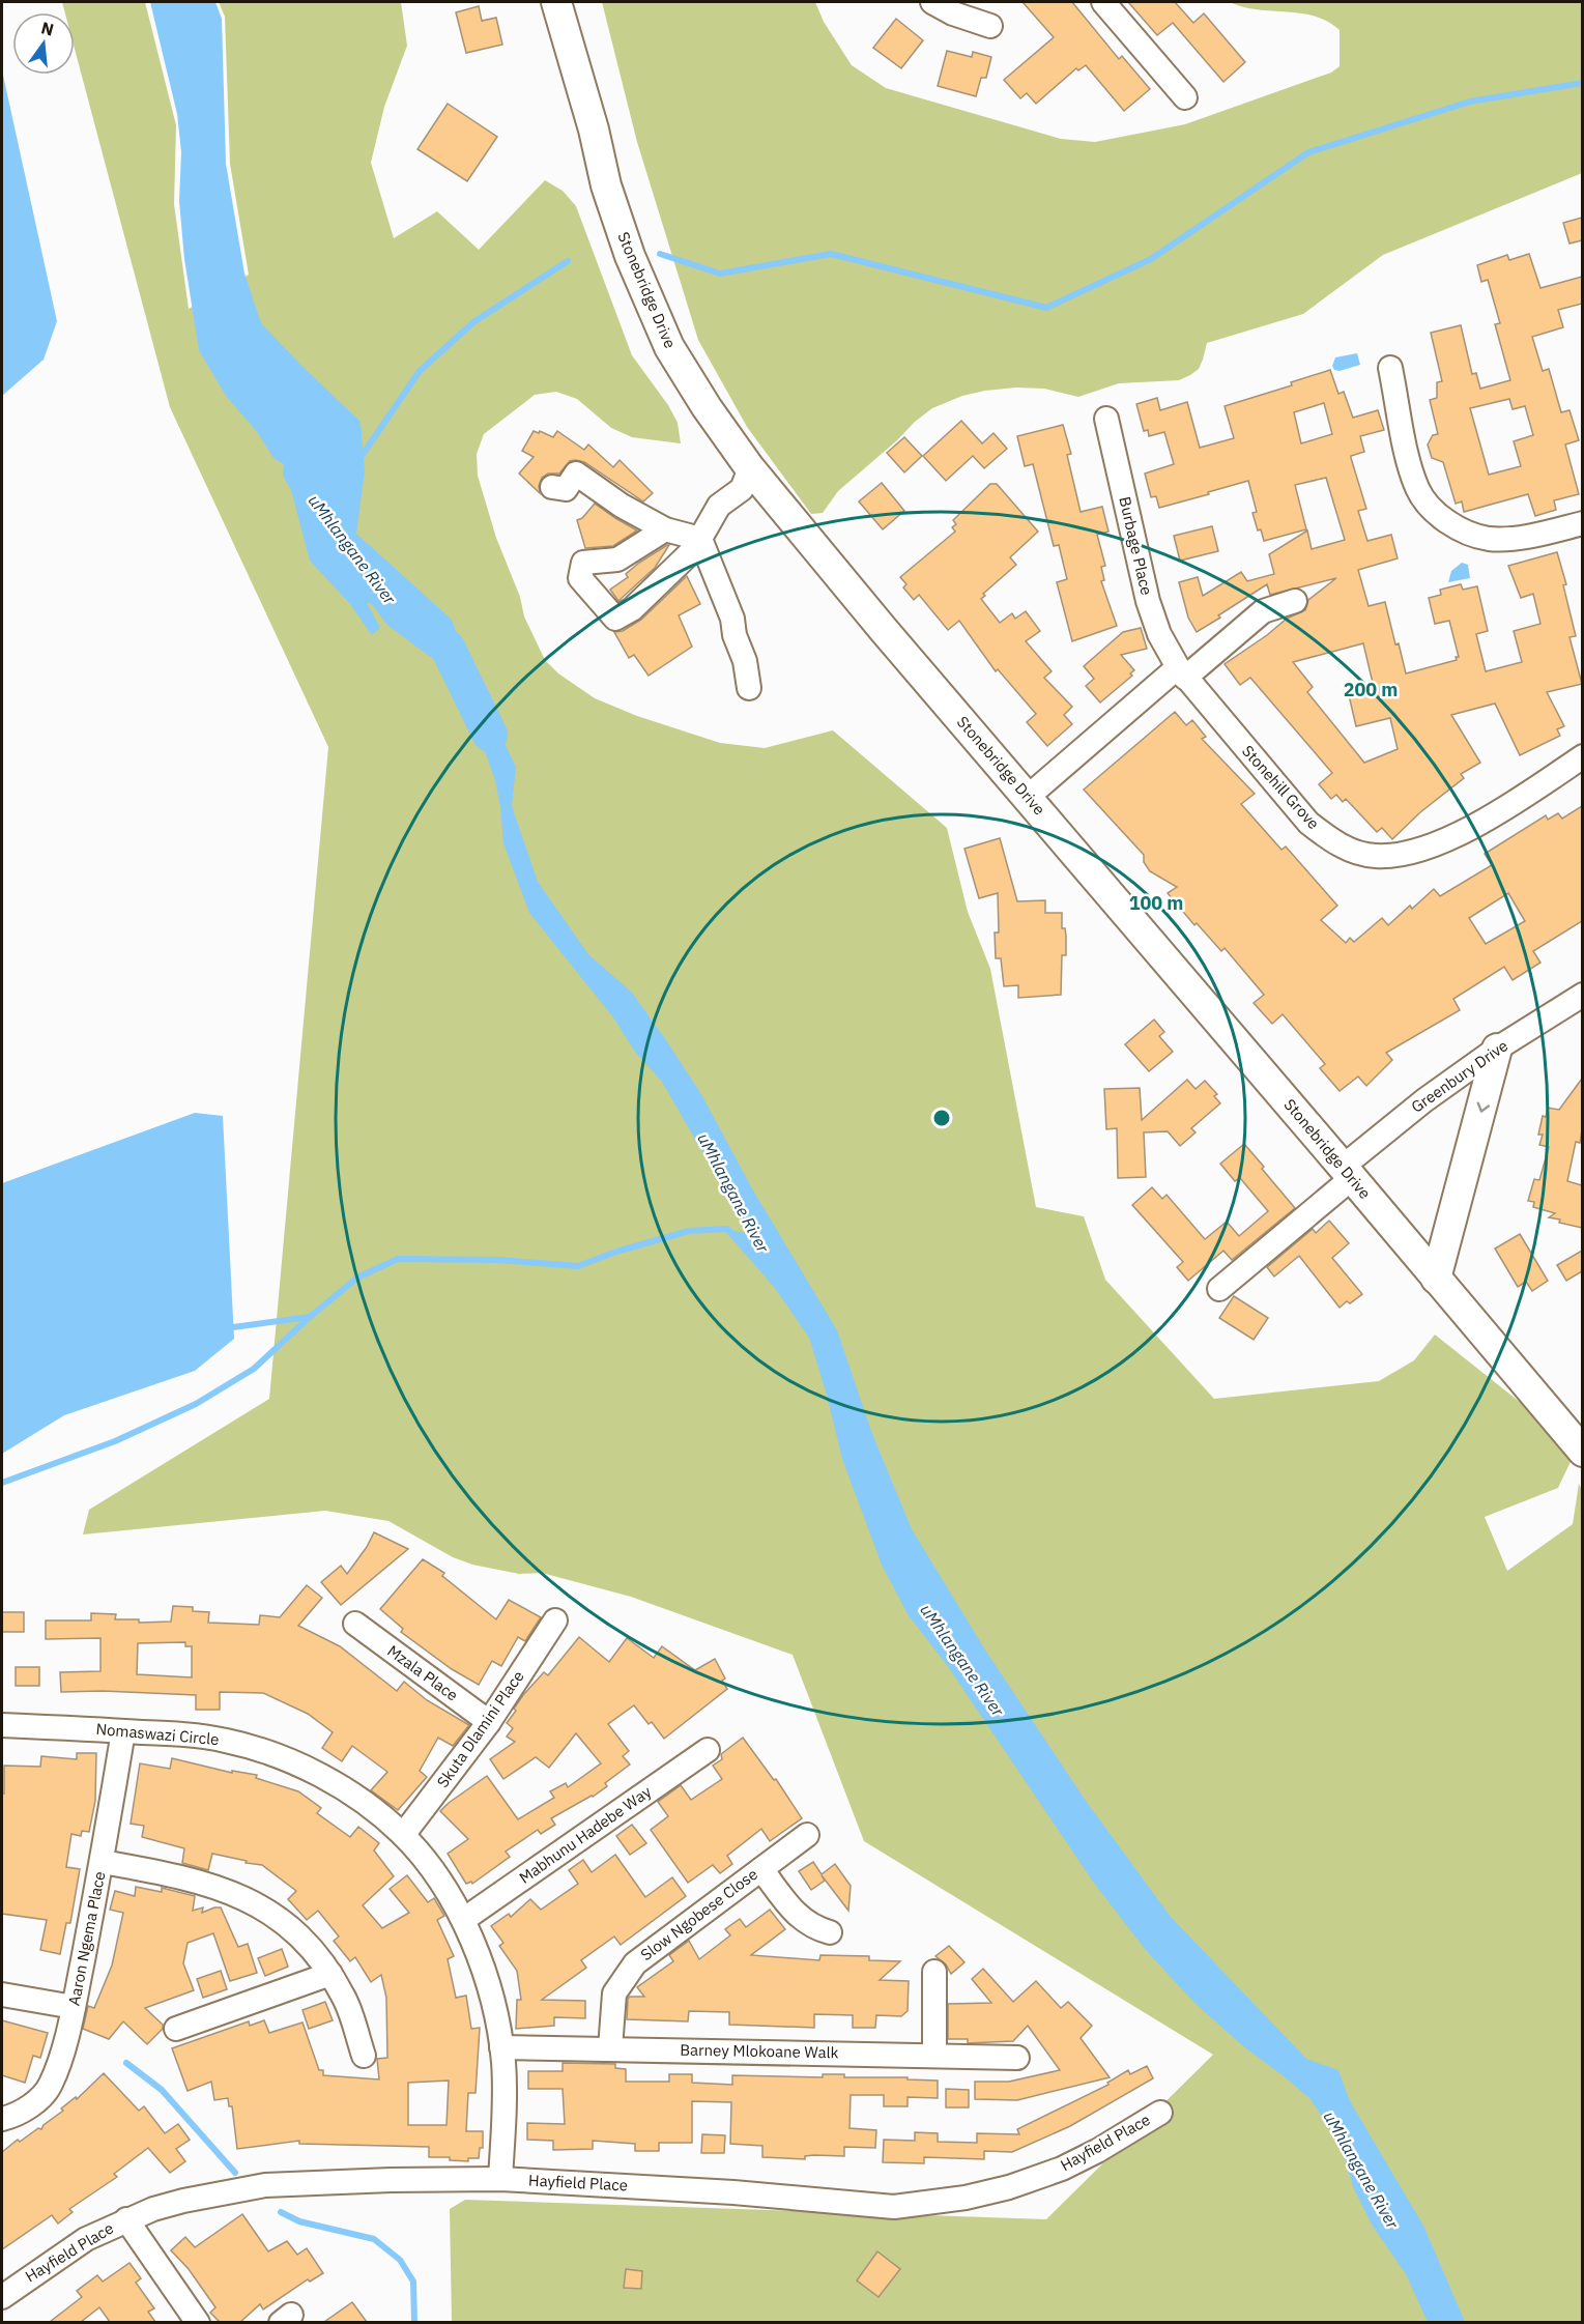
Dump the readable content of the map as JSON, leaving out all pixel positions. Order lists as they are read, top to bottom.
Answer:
{
  "streets": {
    "street": [
      "Stonebridge Drive",
      "Burbage Place",
      "Stonehill Grove",
      "Greenbury Drive",
      "Mzala Place",
      "Skuta Dlamini Place",
      "Nomaswazi Circle",
      "Mabhunu Hadebe Way",
      "Slow Ngobese Close",
      "Aaron Ngema Place",
      "Barney Mlokoane Walk",
      "Hayfield Place"
    ]
  },
  "crossings": [
    ["Stonebridge Drive", "Greenbury Drive"],
    ["Burbage Place", "Stonehill Grove"],
    ["Mzala Place", "Skuta Dlamini Place"],
    ["Skuta Dlamini Place", "Nomaswazi Circle"],
    ["Nomaswazi Circle", "Mabhunu Hadebe Way"],
    ["Nomaswazi Circle", "Aaron Ngema Place"],
    ["Nomaswazi Circle", "Barney Mlokoane Walk"],
    ["Nomaswazi Circle", "Hayfield Place"],
    ["Slow Ngobese Close", "Barney Mlokoane Walk"]
  ],
  "water": ["uMhlangane River"],
  "north": "top",
  "rings": ["200 m", "100 m"]
}
